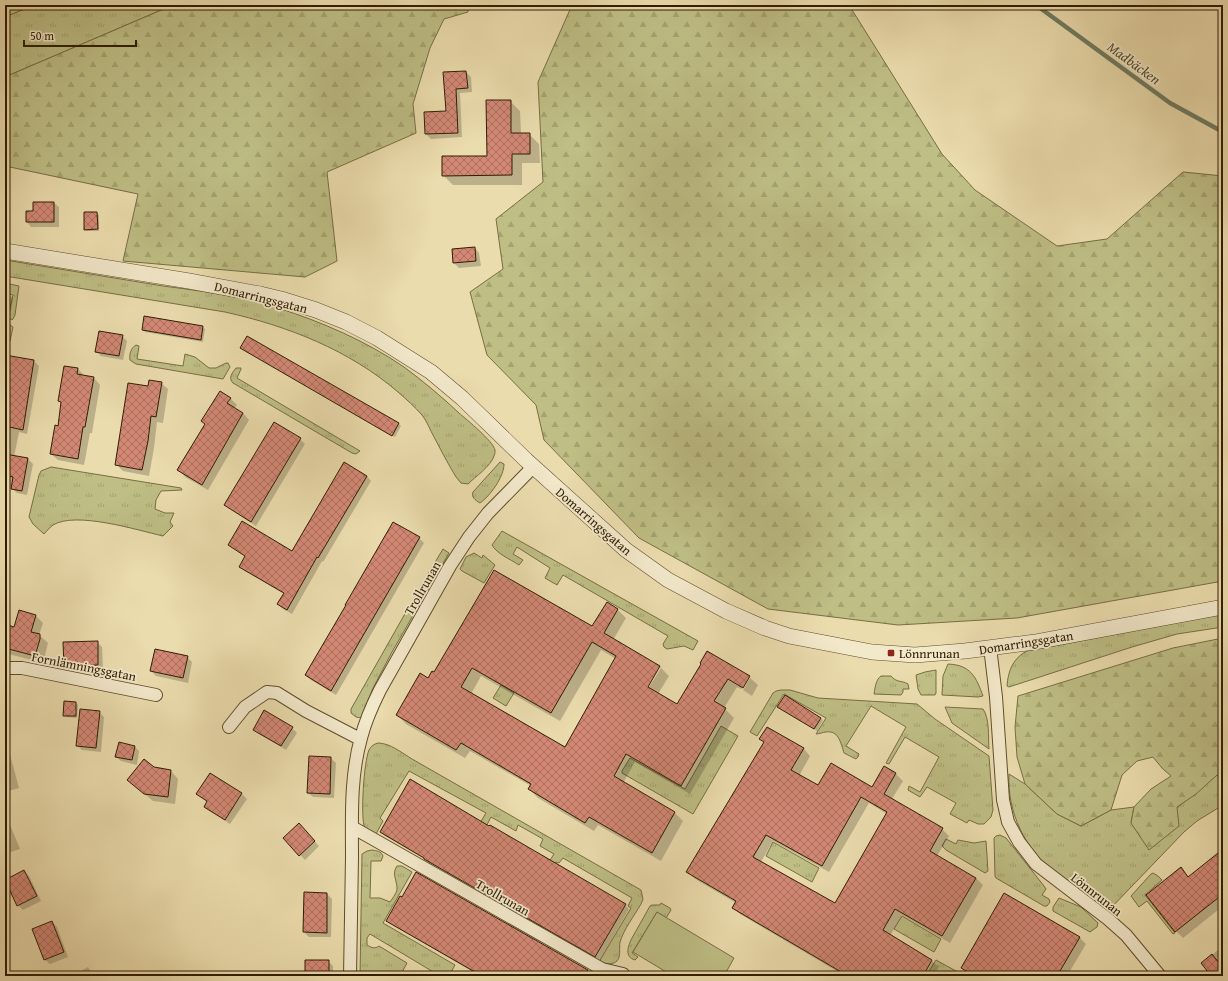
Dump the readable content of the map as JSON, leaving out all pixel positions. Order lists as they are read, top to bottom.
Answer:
{
  "streets": {
    "street": [
      "Domarringsgatan",
      "Trollrunan",
      "Fornlämningsgatan",
      "Lönnrunan"
    ]
  },
  "crossings": [
    ["Domarringsgatan", "Trollrunan"],
    ["Domarringsgatan", "Lönnrunan"]
  ],
  "water": ["Madbäcken"],
  "places": {
    "transit": ["Lönnrunan"]
  },
  "scale_bar": "50 m"
}
